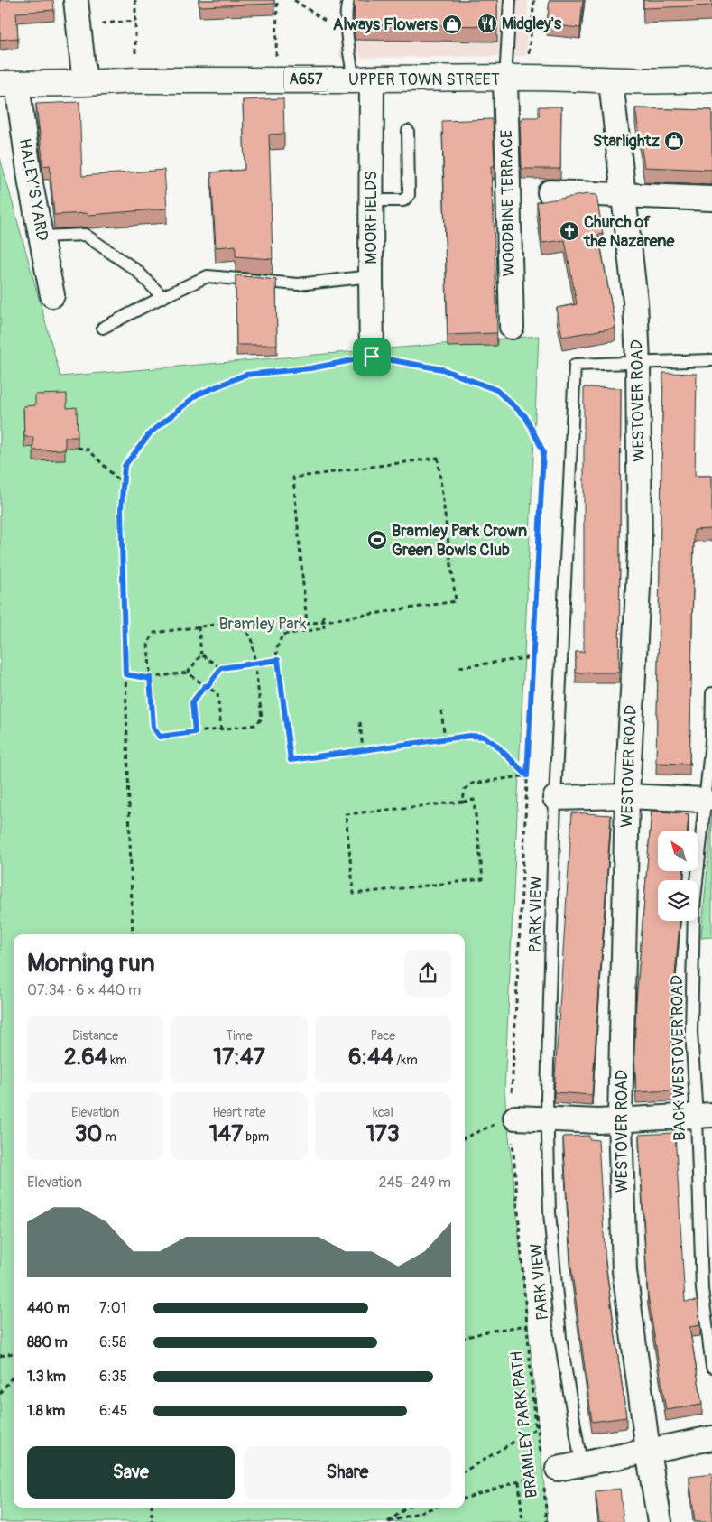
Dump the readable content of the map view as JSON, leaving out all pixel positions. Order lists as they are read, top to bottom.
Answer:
{
  "streets": {
    "main road": ["A657", "UPPER TOWN STREET"],
    "street": [
      "HALEY'S YARD",
      "WOODBINE TERRACE",
      "MOORFIELDS",
      "WESTOVER ROAD"
    ],
    "lane": ["PARK VIEW", "BACK WESTOVER ROAD"],
    "path": ["BRAMLEY PARK PATH"]
  },
  "crossings": [
    ["UPPER TOWN STREET", "HALEY'S YARD"],
    ["UPPER TOWN STREET", "WOODBINE TERRACE"],
    ["UPPER TOWN STREET", "MOORFIELDS"],
    ["UPPER TOWN STREET", "WESTOVER ROAD"],
    ["WESTOVER ROAD", "PARK VIEW"]
  ],
  "parks": ["Bramley Park"],
  "places": {
    "restaurant": ["Midgley's"],
    "shop": ["Always Flowers", "Starlightz"],
    "church": ["Church of the Nazarene"],
    "sports": ["Bramley Park Crown Green Bowls Club"]
  },
  "north": "top left",
  "page": {
    "heading": ["Morning run", "07:34 · 6 × 440 m"],
    "stats": [
      ["Distance", "2.64 km"],
      ["Time", "17:47"],
      ["Pace", "6:44 /km"],
      ["Elevation", "30 m"],
      ["Heart rate", "147 bpm"],
      ["kcal", "173"]
    ],
    "chart": ["Elevation", "245–249 m"],
    "list": [
      {
        "name": "440 m",
        "note": "7:01"
      },
      {
        "name": "880 m",
        "note": "6:58"
      },
      {
        "name": "1.3 km",
        "note": "6:35"
      },
      {
        "name": "1.8 km",
        "note": "6:45"
      }
    ],
    "buttons": ["Save", "Share"]
  }
}
